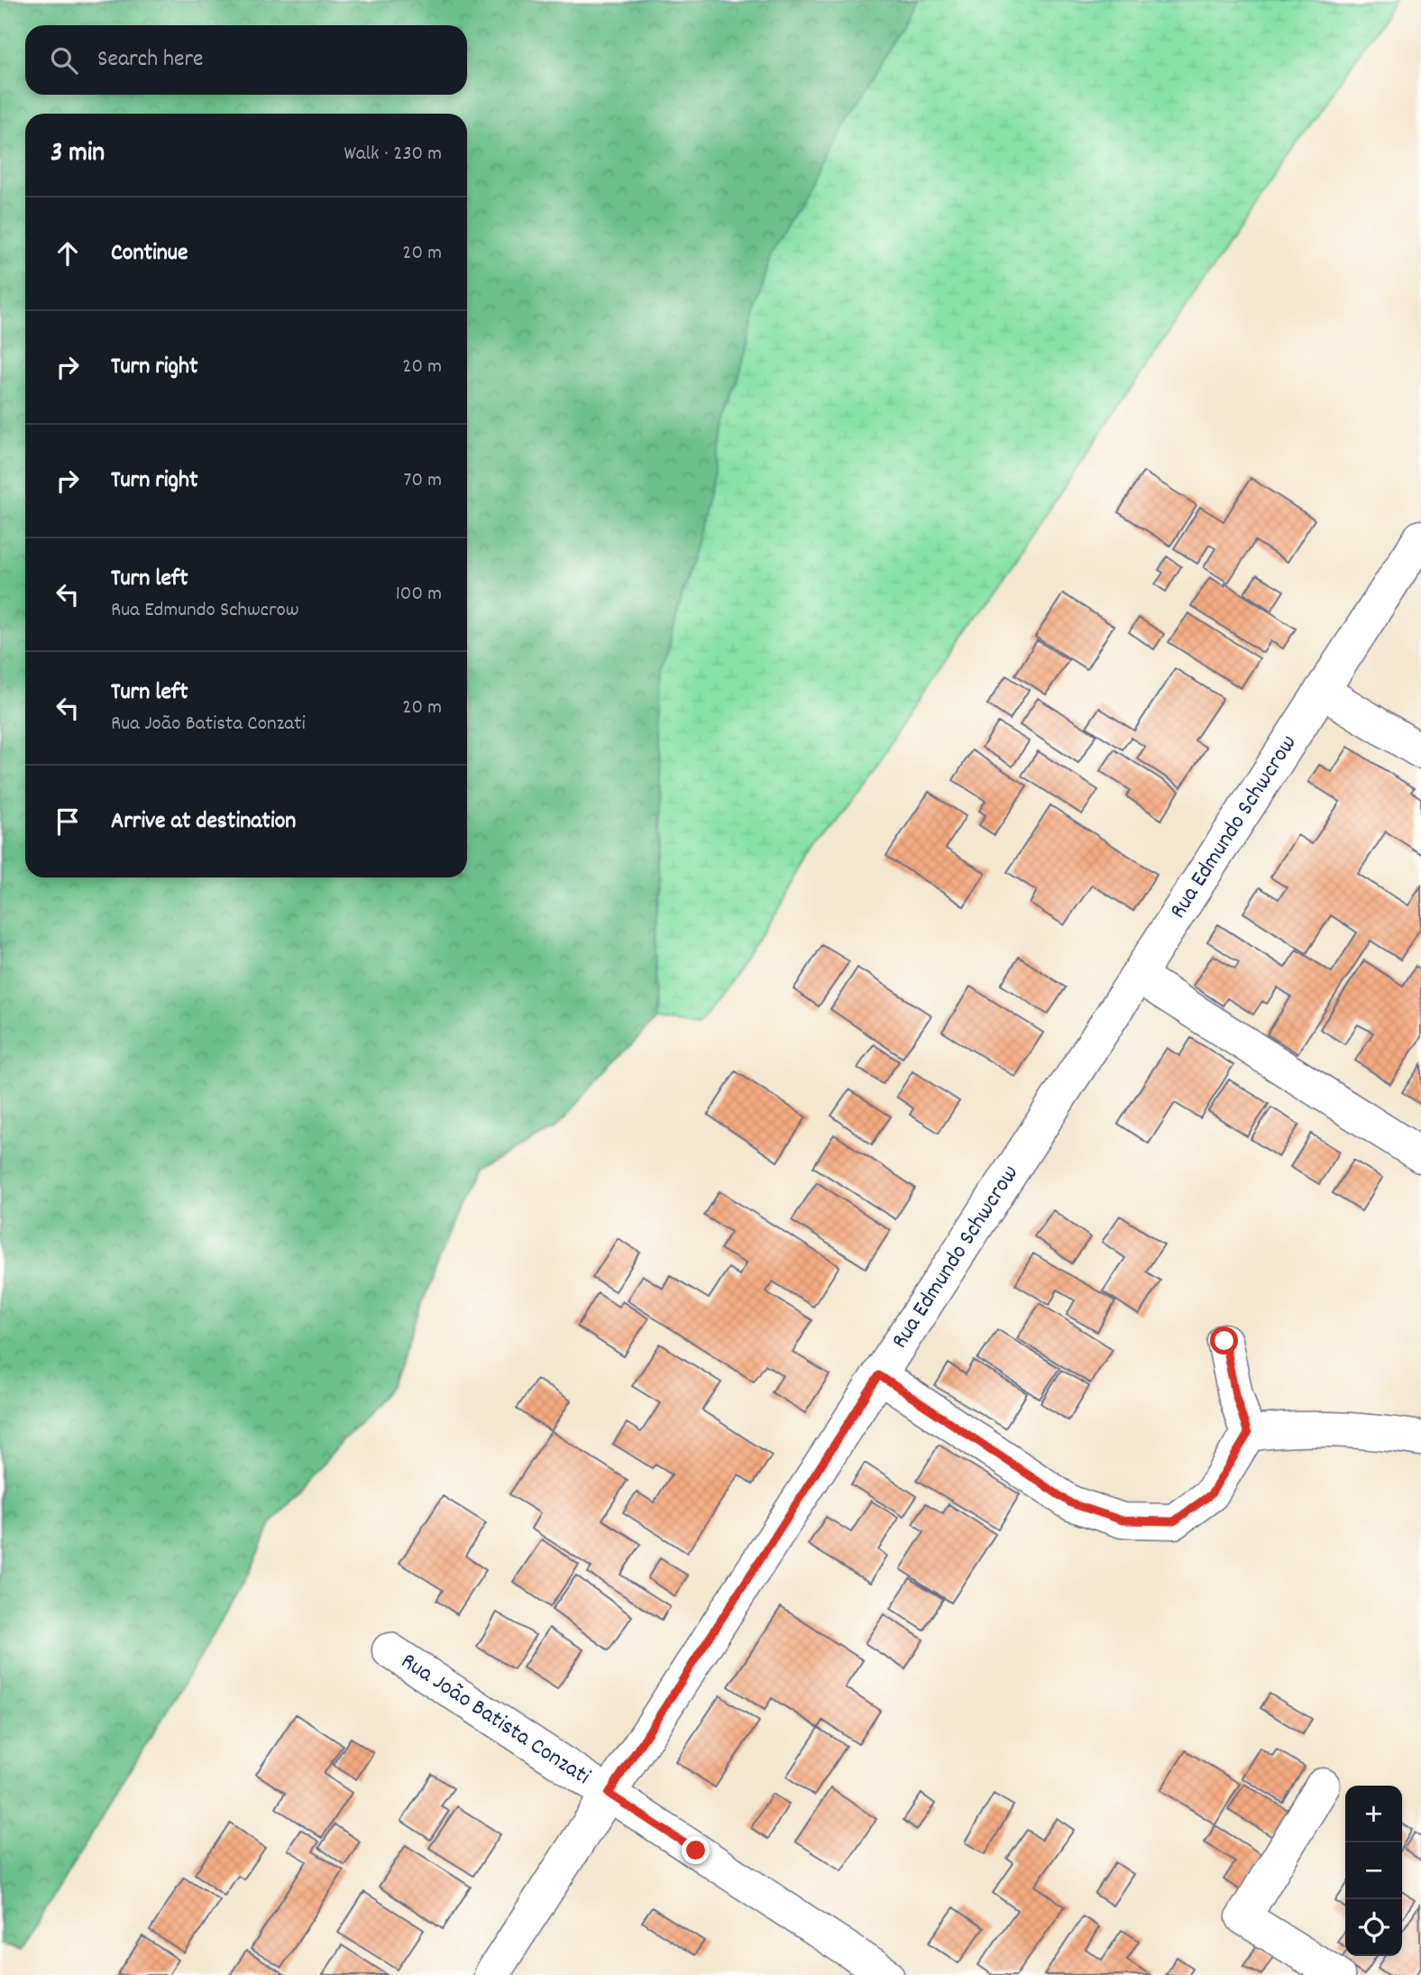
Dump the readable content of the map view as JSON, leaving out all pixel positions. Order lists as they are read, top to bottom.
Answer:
{
  "streets": {
    "street": ["Rua Edmundo Schwcrow", "Rua João Batista Conzati"]
  },
  "crossings": [
    ["Rua Edmundo Schwcrow", "Rua João Batista Conzati"]
  ],
  "page": {
    "search": "Search here",
    "heading": ["3 min", "Walk · 230 m"],
    "list": [
      ["Continue", "20 m"],
      ["Turn right", "20 m"],
      ["Turn right", "70 m"],
      ["Turn left", "Rua Edmundo Schwcrow", "100 m"],
      ["Turn left", "Rua João Batista Conzati", "20 m"],
      "Arrive at destination"
    ],
    "map_buttons": ["+", "−"]
  }
}
